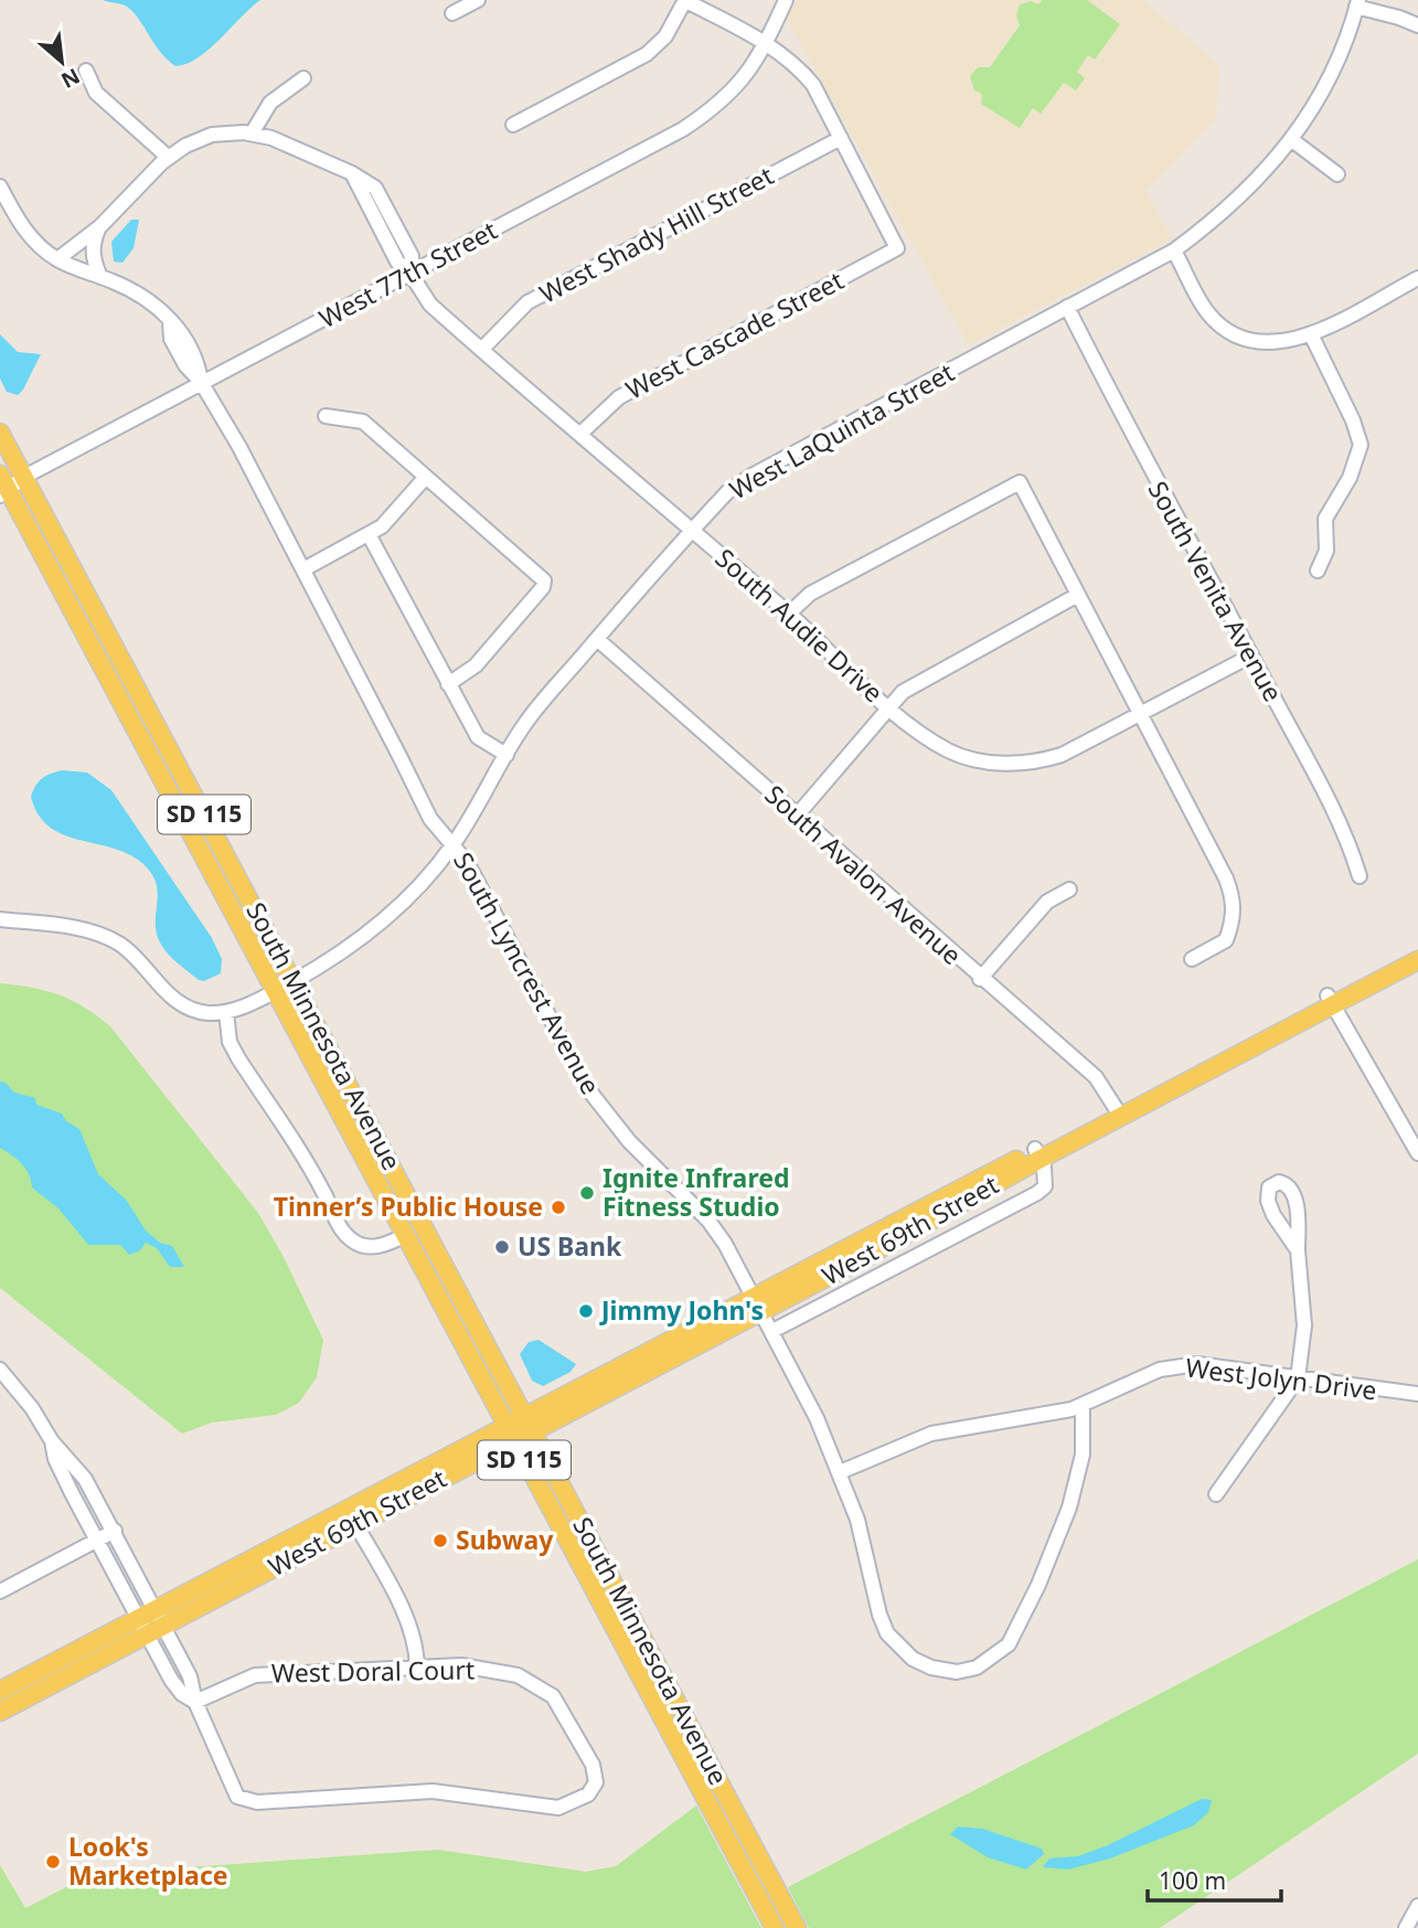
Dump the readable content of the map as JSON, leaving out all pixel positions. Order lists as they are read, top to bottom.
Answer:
{
  "streets": {
    "main road": ["SD 115", "South Minnesota Avenue", "West 69th Street"],
    "street": [
      "West Shady Hill Street",
      "West 77th Street",
      "West Cascade Street",
      "West LaQuinta Street",
      "South Venita Avenue",
      "South Audie Drive",
      "South Avalon Avenue",
      "South Lyncrest Avenue",
      "West Jolyn Drive",
      "West Doral Court"
    ]
  },
  "crossings": [
    ["West Shady Hill Street", "West Cascade Street"],
    ["West Shady Hill Street", "South Audie Drive"],
    ["West 77th Street", "South Audie Drive"],
    ["West 77th Street", "South Lyncrest Avenue"],
    ["West 77th Street", "South Minnesota Avenue"],
    ["West Cascade Street", "South Audie Drive"],
    ["West LaQuinta Street", "South Venita Avenue"],
    ["West LaQuinta Street", "South Audie Drive"],
    ["West LaQuinta Street", "South Avalon Avenue"],
    ["West LaQuinta Street", "South Lyncrest Avenue"],
    ["West LaQuinta Street", "South Minnesota Avenue"],
    ["South Venita Avenue", "South Audie Drive"],
    ["South Avalon Avenue", "West 69th Street"],
    ["South Lyncrest Avenue", "West 69th Street"],
    ["South Lyncrest Avenue", "West Jolyn Drive"],
    ["South Minnesota Avenue", "West 69th Street"]
  ],
  "places": [
    "Ignite Infrared Fitness Studio",
    "Tinner’s Public House",
    "US Bank",
    "Jimmy John's",
    "Subway",
    "Look's Marketplace"
  ],
  "scale_bar": "100 m",
  "north": "bottom right"
}
